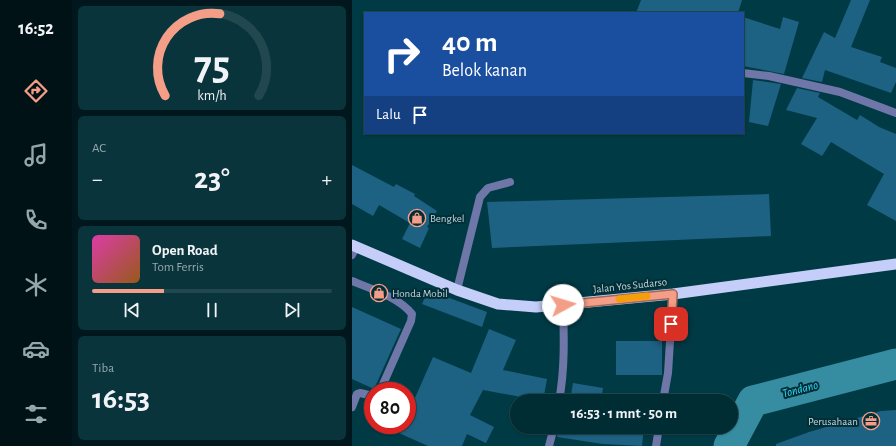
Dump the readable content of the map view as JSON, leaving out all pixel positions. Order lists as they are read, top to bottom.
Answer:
{
  "streets": {
    "highway": ["Jalan Yos Sudarso"]
  },
  "water": ["Tondano"],
  "places": {
    "shop": ["Bengkel", "Honda Mobil"],
    "office": ["Perusahaan"]
  },
  "page": {
    "tabs": "16:52",
    "turn": ["40 m", "Belok kanan"],
    "then": "Lalu",
    "tile": [
      "AC",
      ["Tiba", "16:53"]
    ],
    "heat": ["−", "23°", "+"],
    "song": ["Open Road", "Tom Ferris"],
    "limit": "80",
    "trip": "16:53 · 1 mnt · 50 m",
    "gauge": ["75", "km/h"]
  }
}
